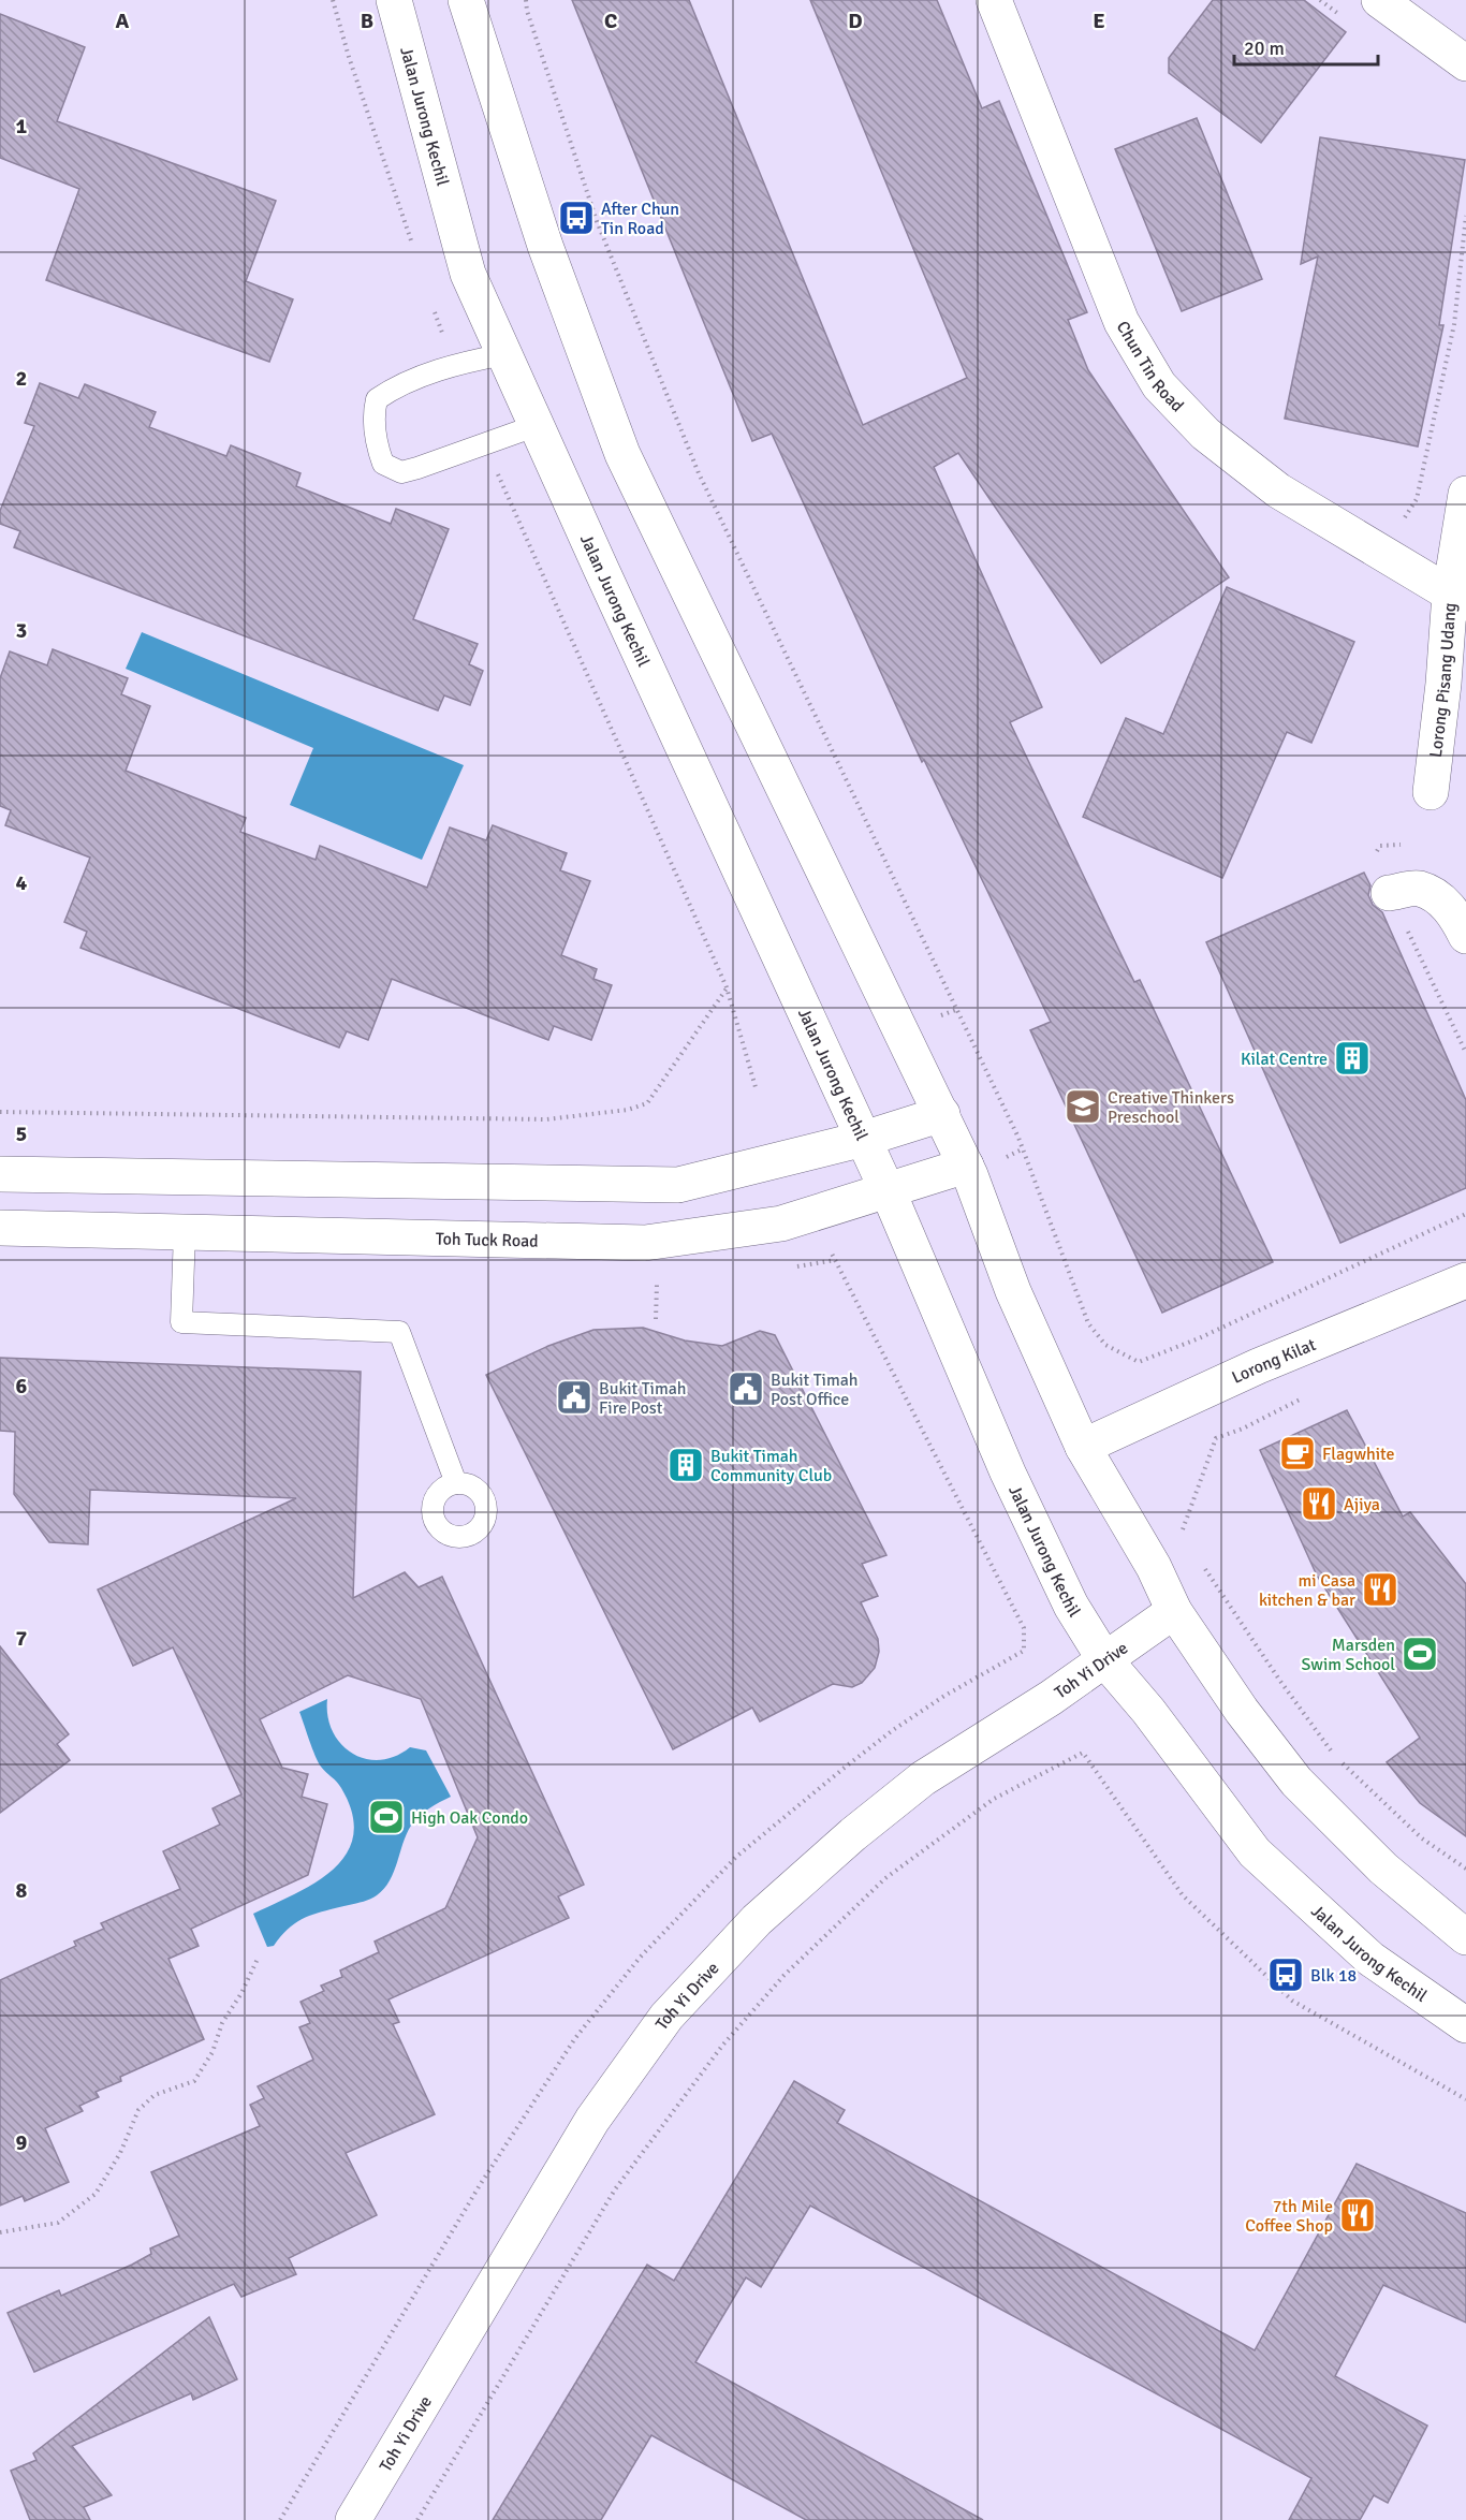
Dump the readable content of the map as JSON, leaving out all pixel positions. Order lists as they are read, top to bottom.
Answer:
{
  "streets": {
    "street": [
      "Jalan Jurong Kechil",
      "Chun Tin Road",
      "Lorong Pisang Udang",
      "Toh Tuck Road",
      "Lorong Kilat",
      "Toh Yi Drive"
    ]
  },
  "crossings": [
    ["Jalan Jurong Kechil", "Toh Tuck Road"],
    ["Jalan Jurong Kechil", "Toh Yi Drive"],
    ["Chun Tin Road", "Lorong Pisang Udang"]
  ],
  "places": {
    "bus stop": ["After Chun Tin Road", "Blk 18"],
    "building": ["Kilat Centre", "Bukit Timah Community Club"],
    "school or university": ["Creative Thinkers Preschool"],
    "public building": ["Bukit Timah Post Office", "Bukit Timah Fire Post"],
    "cafe": ["Flagwhite"],
    "restaurant": ["Ajiya", "mi Casa kitchen & bar", "7th Mile Coffee Shop"],
    "sports": ["Marsden Swim School", "High Oak Condo"]
  },
  "scale_bar": "20 m",
  "grid": {
    "columns": [
      "A",
      "B",
      "C",
      "D",
      "E"
    ],
    "rows": [
      "1",
      "2",
      "3",
      "4",
      "5",
      "6",
      "7",
      "8",
      "9"
    ]
  }
}
